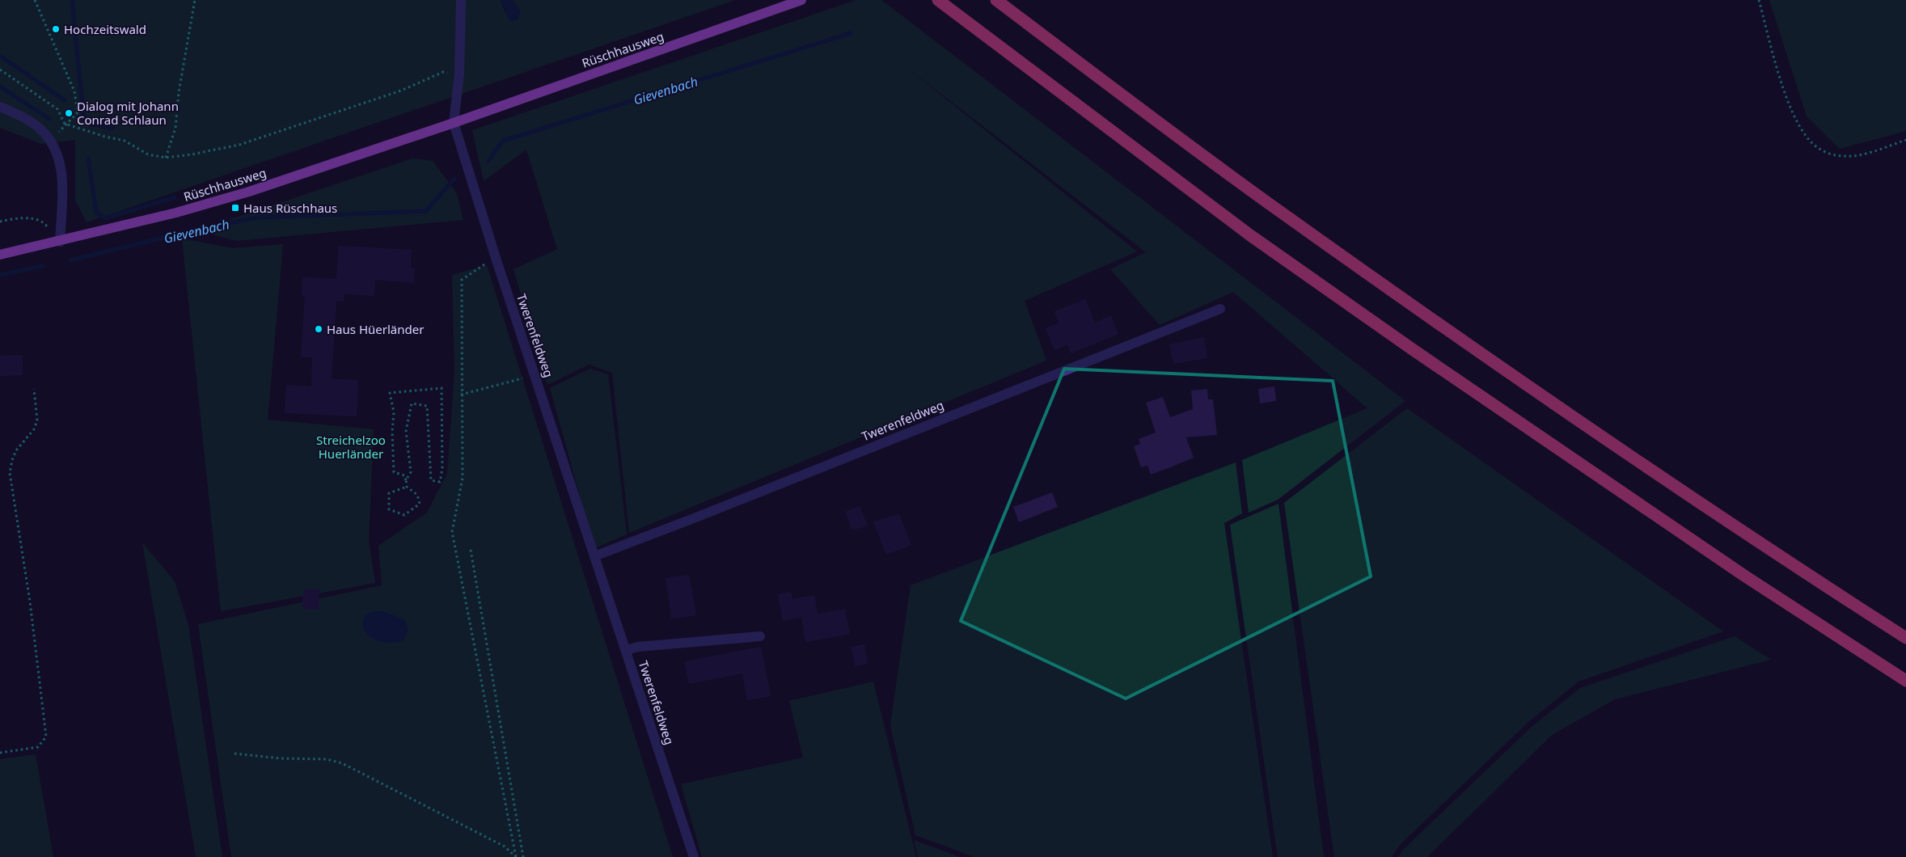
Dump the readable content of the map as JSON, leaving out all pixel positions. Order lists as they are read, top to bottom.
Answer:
{
  "streets": {
    "main road": ["Rüschhausweg"],
    "street": ["Twerenfeldweg"]
  },
  "crossings": [
    ["Rüschhausweg", "Twerenfeldweg"]
  ],
  "water": ["Gievenbach"],
  "parks": ["Streichelzoo Huerländer"],
  "places": {
    "other": ["Hochzeitswald", "Dialog mit Johann Conrad Schlaun", "Haus Hüerländer"],
    "transit": ["Haus Rüschhaus"]
  }
}
